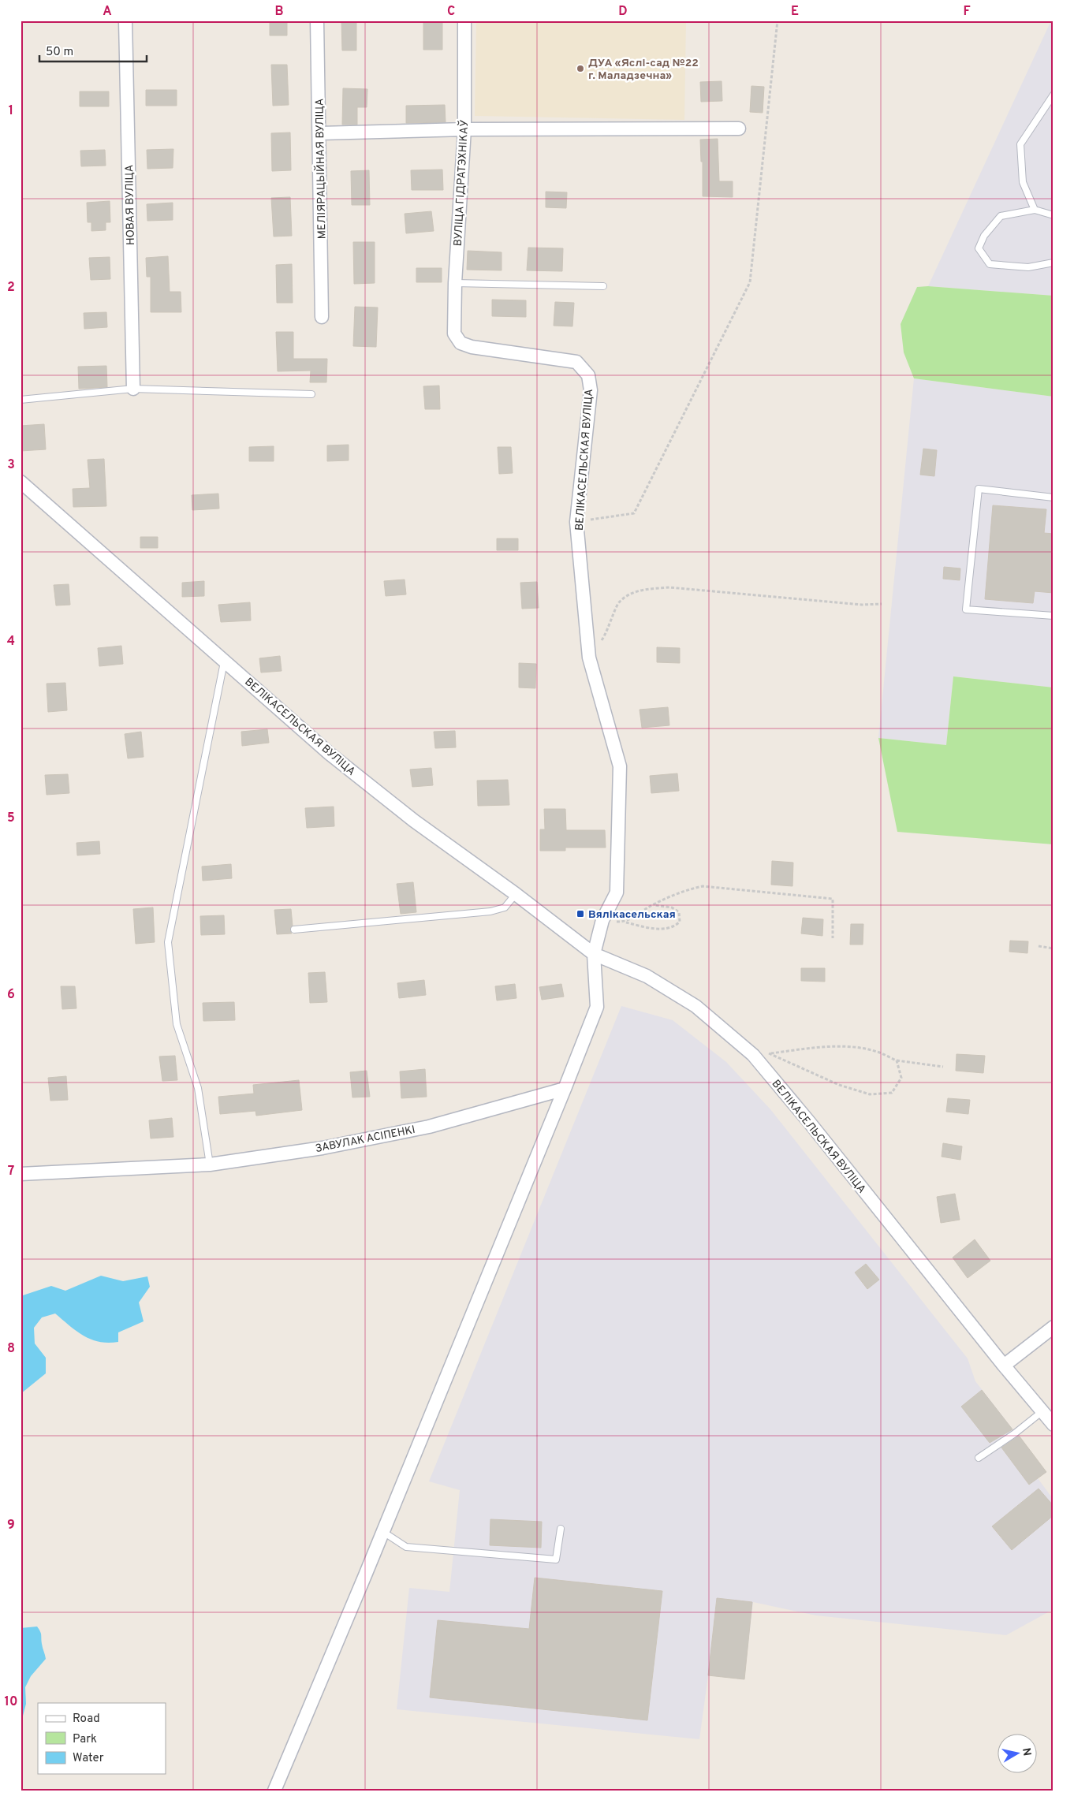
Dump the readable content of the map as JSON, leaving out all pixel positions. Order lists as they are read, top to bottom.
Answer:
{
  "streets": {
    "street": [
      "МЕЛІЯРАЦЫЙНАЯ ВУЛІЦА",
      "ВУЛІЦА ГІДРАТЭХНІКАЎ",
      "НОВАЯ ВУЛІЦА",
      "ВЕЛІКАСЕЛЬСКАЯ ВУЛІЦА",
      "ЗАВУЛАК АСІПЕНКІ"
    ]
  },
  "crossings": [
    ["ВУЛІЦА ГІДРАТЭХНІКАЎ", "ВЕЛІКАСЕЛЬСКАЯ ВУЛІЦА"]
  ],
  "places": {
    "other": ["ДУА «Яслі-сад №22 г. Маладзечна»"],
    "transit": ["Вялікасельская"]
  },
  "legend": ["Road", "Park", "Water"],
  "scale_bar": "50 m",
  "north": "right",
  "grid": {
    "columns": [
      "A",
      "B",
      "C",
      "D",
      "E",
      "F"
    ],
    "rows": [
      "1",
      "2",
      "3",
      "4",
      "5",
      "6",
      "7",
      "8",
      "9",
      "10"
    ]
  }
}
